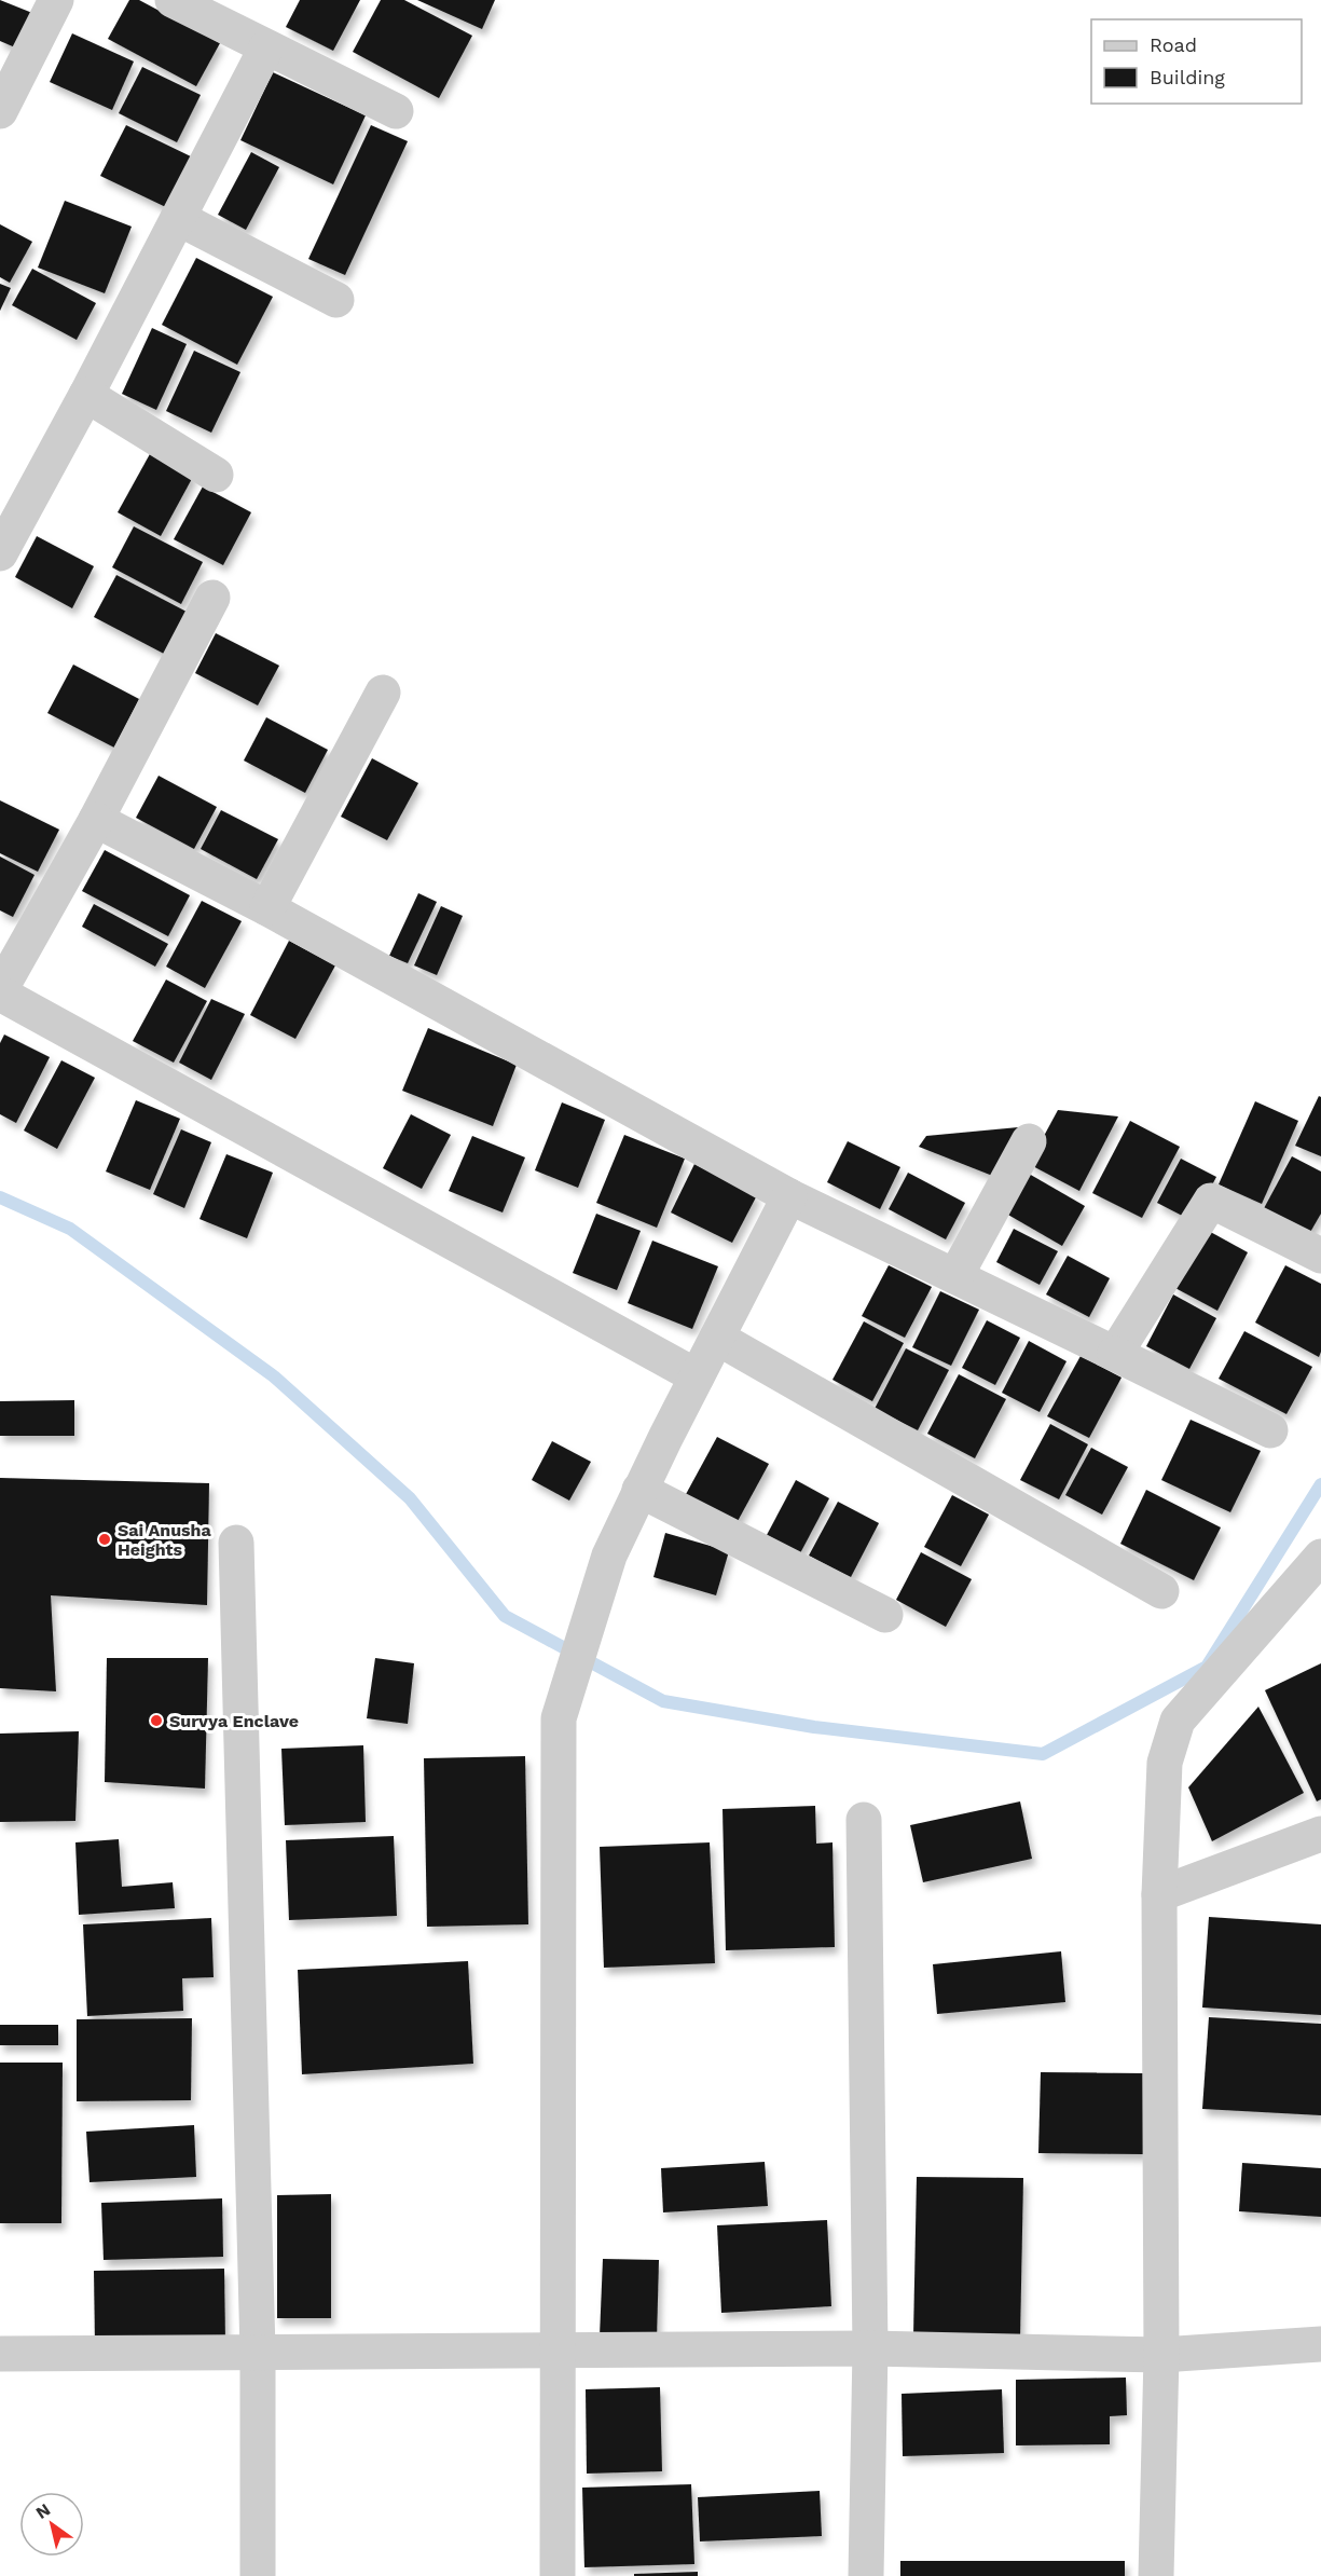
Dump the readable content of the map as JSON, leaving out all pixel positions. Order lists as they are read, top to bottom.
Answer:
{
  "places": ["Sai Anusha Heights", "Survya Enclave"],
  "legend": ["Road", "Building"],
  "north": "top left"
}
